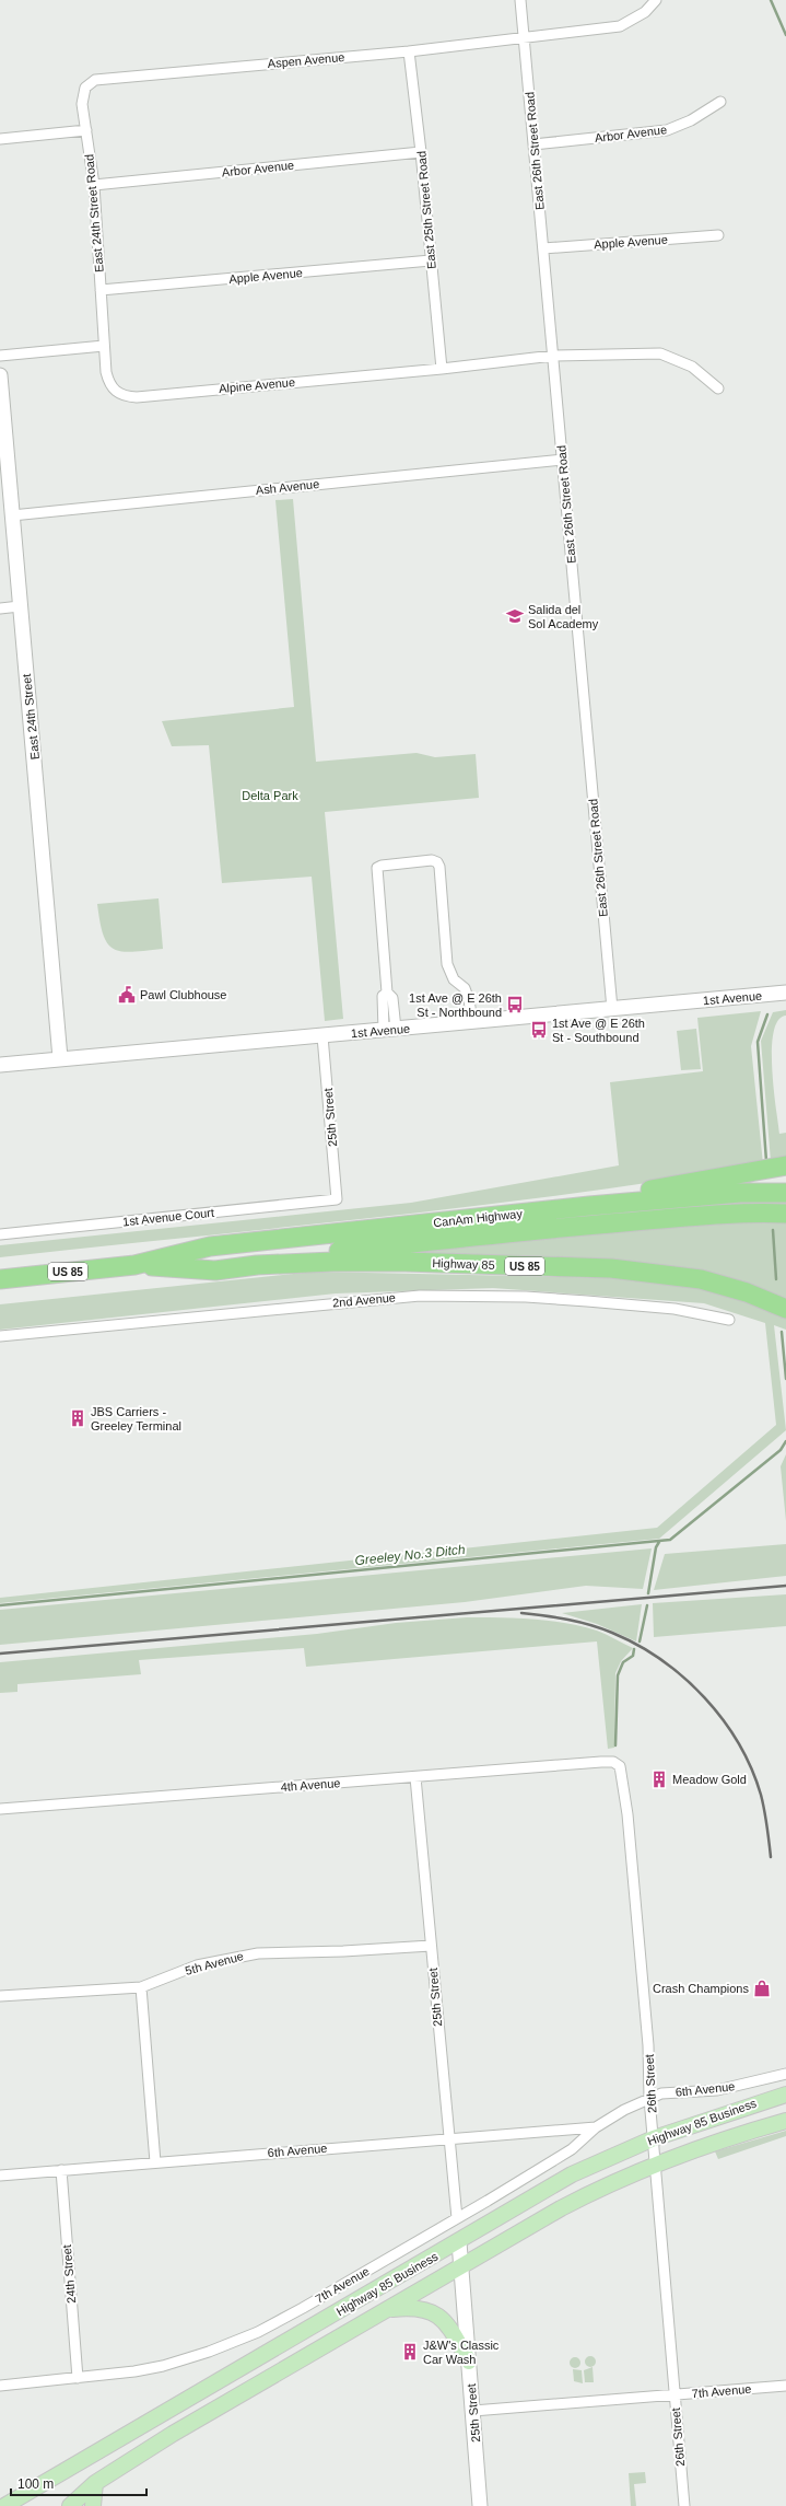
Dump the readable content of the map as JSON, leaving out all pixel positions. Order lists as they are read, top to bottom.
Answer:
{
  "streets": {
    "highway": ["CanAm Highway", "Highway 85", "US 85"],
    "main road": ["Highway 85 Business"],
    "street": [
      "Aspen Avenue",
      "Arbor Avenue",
      "East 26th Street Road",
      "East 25th Street Road",
      "East 24th Street Road",
      "Apple Avenue",
      "Alpine Avenue",
      "Ash Avenue",
      "East 24th Street",
      "1st Avenue",
      "25th Street",
      "1st Avenue Court",
      "2nd Avenue",
      "4th Avenue",
      "5th Avenue",
      "26th Street",
      "6th Avenue",
      "24th Street",
      "7th Avenue"
    ]
  },
  "crossings": [
    ["Aspen Avenue", "East 26th Street Road"],
    ["Aspen Avenue", "East 25th Street Road"],
    ["Aspen Avenue", "East 24th Street Road"],
    ["Arbor Avenue", "East 26th Street Road"],
    ["Arbor Avenue", "East 25th Street Road"],
    ["Arbor Avenue", "East 24th Street Road"],
    ["East 26th Street Road", "Apple Avenue"],
    ["East 26th Street Road", "Alpine Avenue"],
    ["East 26th Street Road", "Ash Avenue"],
    ["East 26th Street Road", "1st Avenue"],
    ["East 25th Street Road", "Apple Avenue"],
    ["East 25th Street Road", "Alpine Avenue"],
    ["East 24th Street Road", "Apple Avenue"],
    ["East 24th Street Road", "Alpine Avenue"],
    ["Ash Avenue", "East 24th Street"],
    ["East 24th Street", "1st Avenue"],
    ["1st Avenue", "25th Street"],
    ["25th Street", "1st Avenue Court"],
    ["25th Street", "4th Avenue"],
    ["25th Street", "5th Avenue"],
    ["25th Street", "6th Avenue"],
    ["25th Street", "Highway 85 Business"],
    ["25th Street", "7th Avenue"],
    ["CanAm Highway", "Highway 85"],
    ["CanAm Highway", "US 85"],
    ["4th Avenue", "26th Street"],
    ["26th Street", "6th Avenue"],
    ["26th Street", "Highway 85 Business"],
    ["26th Street", "7th Avenue"],
    ["6th Avenue", "24th Street"],
    ["6th Avenue", "7th Avenue"],
    ["24th Street", "7th Avenue"]
  ],
  "water": ["Greeley No.3 Ditch"],
  "parks": ["Delta Park"],
  "places": {
    "school or university": ["Salida del Sol Academy"],
    "public building": ["Pawl Clubhouse"],
    "bus stop": ["1st Ave @ E 26th St - Northbound", "1st Ave @ E 26th St - Southbound"],
    "building": ["JBS Carriers - Greeley Terminal", "Meadow Gold", "J&W's Classic Car Wash"],
    "shop": ["Crash Champions"]
  },
  "scale_bar": "100 m"
}
